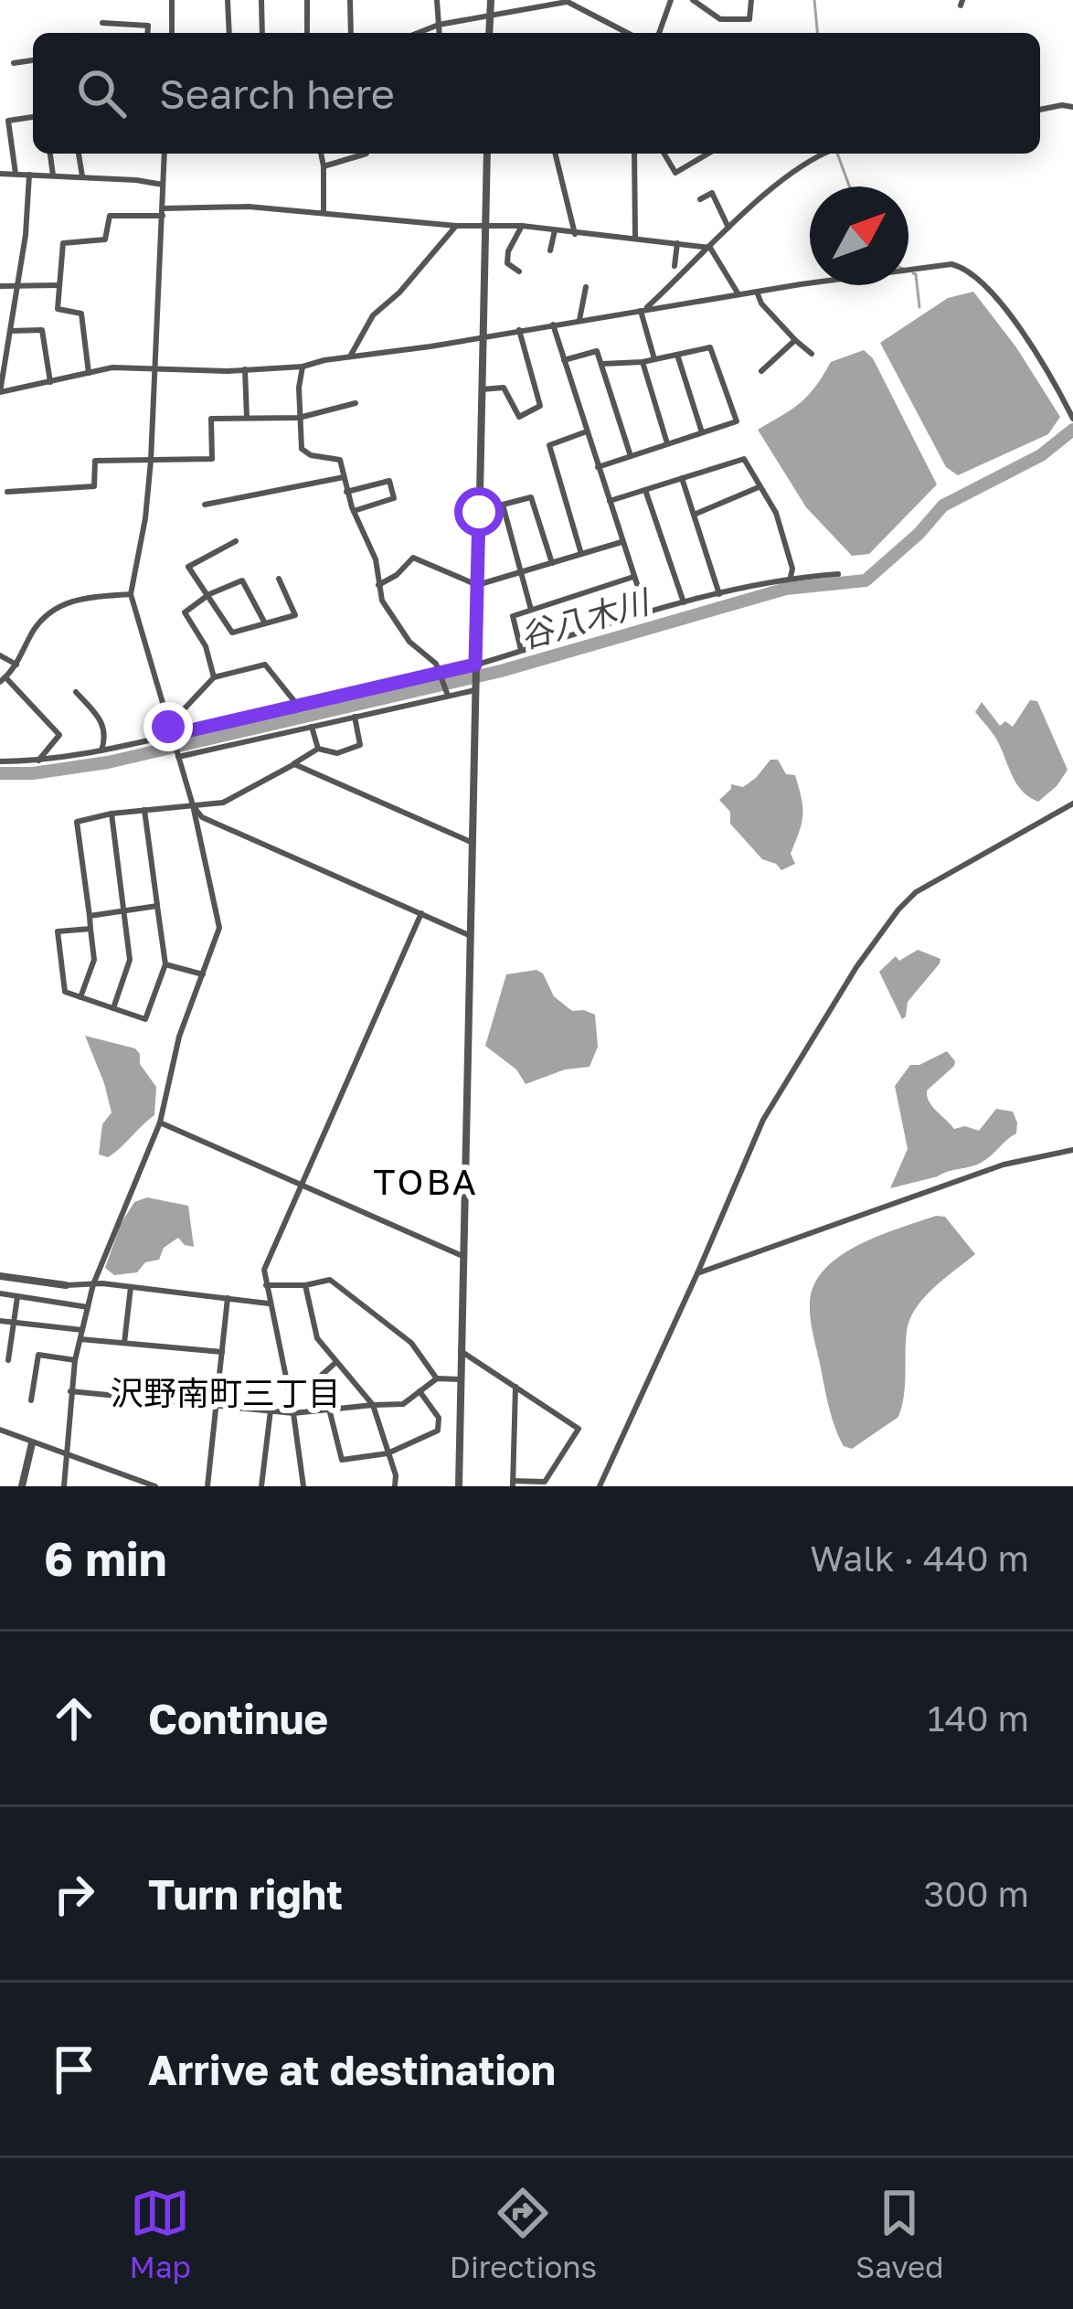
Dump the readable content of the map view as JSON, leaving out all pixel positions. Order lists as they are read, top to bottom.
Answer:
{
  "districts": ["TOBA", "沢野南町三丁目"],
  "water": ["谷八木川"],
  "north": "top right",
  "page": {
    "search": "Search here",
    "heading": ["6 min", "Walk · 440 m"],
    "list": [
      ["Continue", "140 m"],
      ["Turn right", "300 m"],
      "Arrive at destination"
    ],
    "nav": ["Map", "Directions", "Saved"]
  }
}
